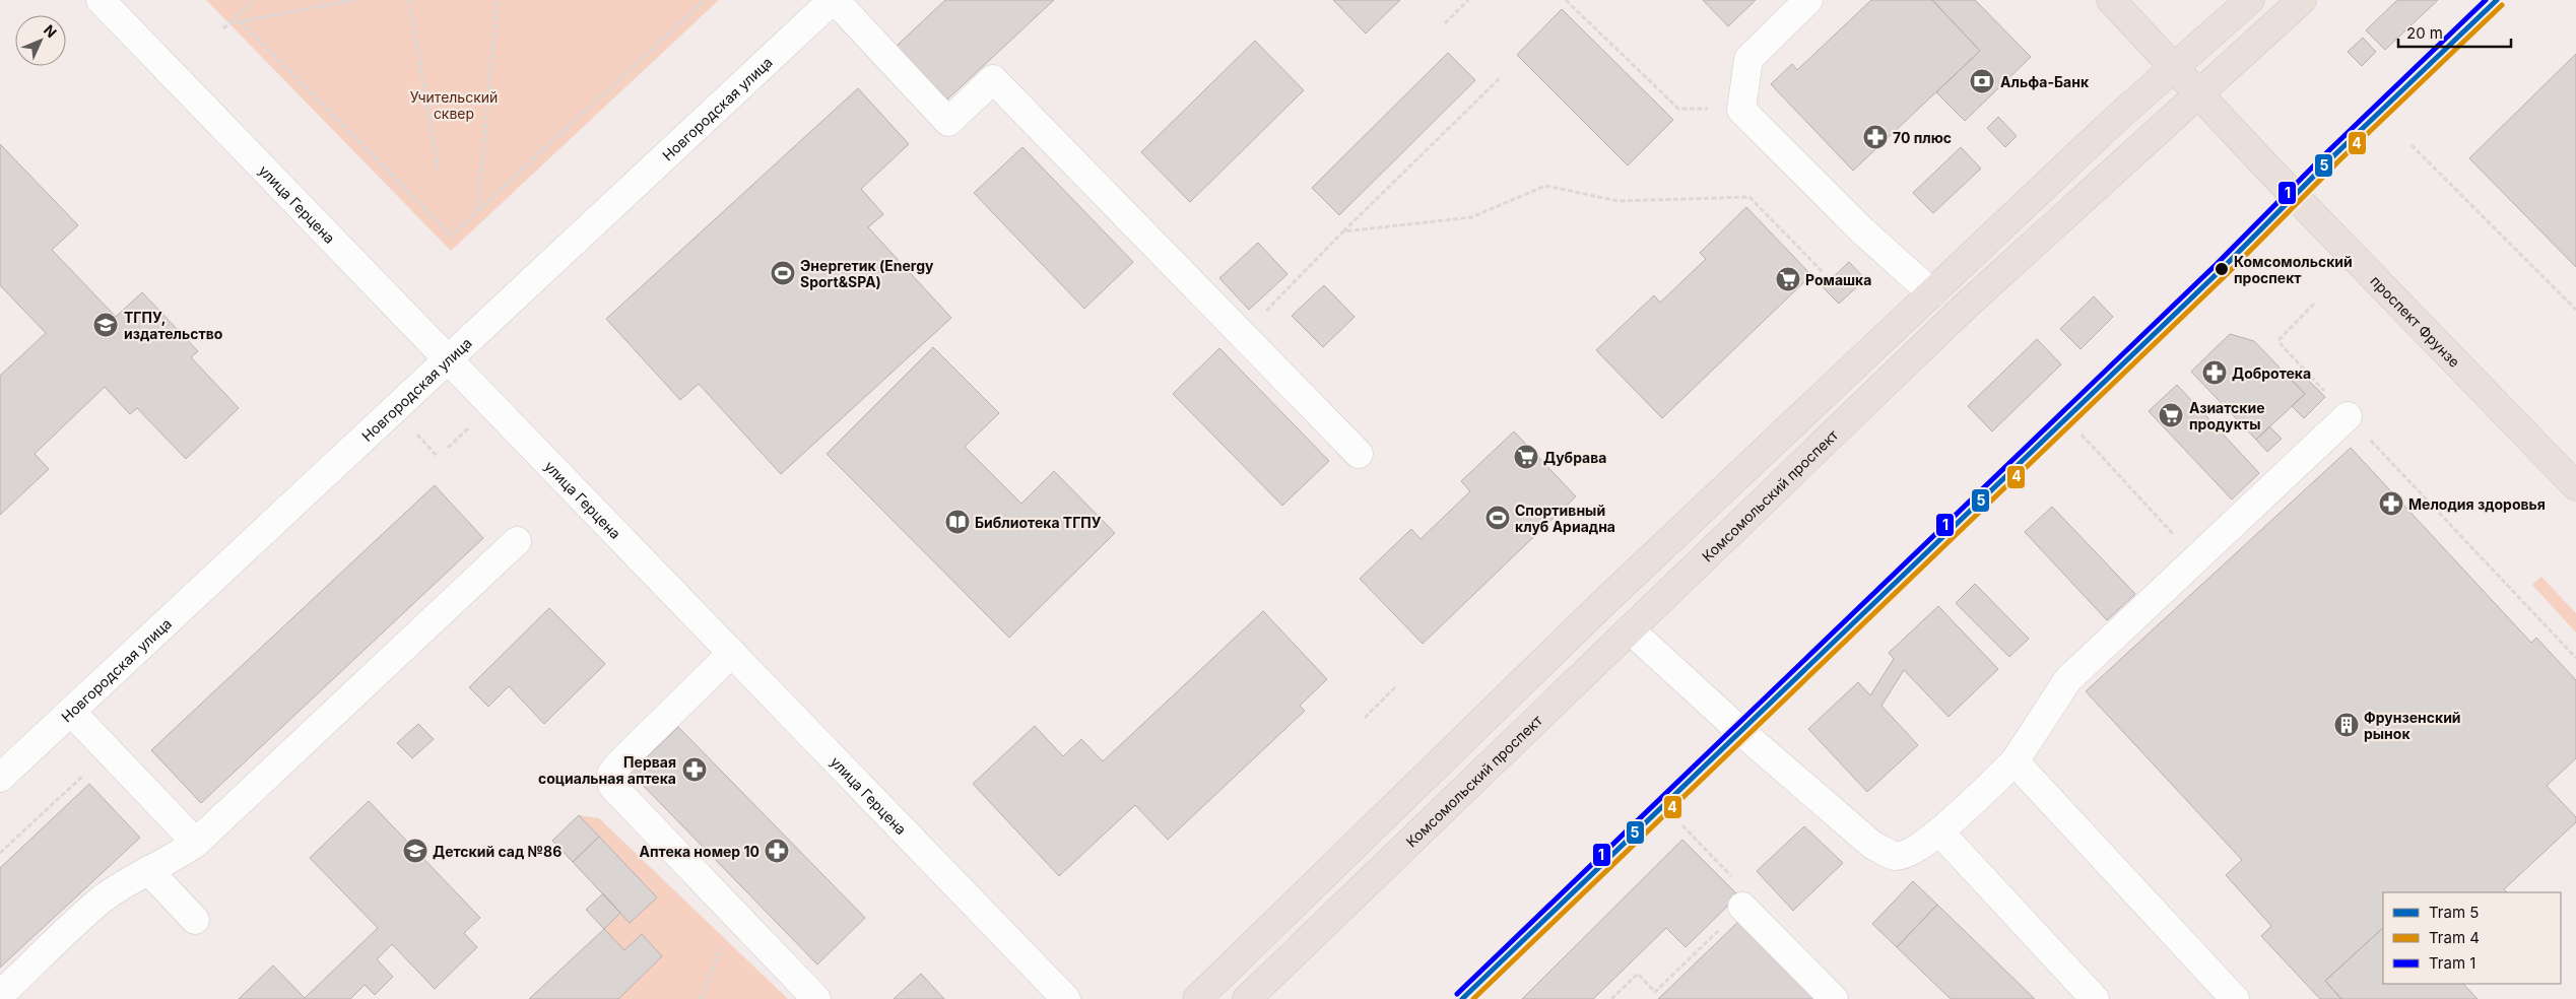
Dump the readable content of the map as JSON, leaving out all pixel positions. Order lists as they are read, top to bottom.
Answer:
{
  "streets": {
    "main road": ["проспект Фрунзе", "Комсомольский проспект"],
    "street": ["Новгородская улица", "улица Герцена"]
  },
  "crossings": [
    ["Новгородская улица", "улица Герцена"],
    ["проспект Фрунзе", "Комсомольский проспект"]
  ],
  "parks": ["Учительский сквер"],
  "places": {
    "bank": ["Альфа-Банк"],
    "pharmacy": [
      "70 плюс",
      "Добротека",
      "Мелодия здоровья",
      "Первая социальная аптека",
      "Аптека номер 10"
    ],
    "other": ["Комсомольский проспект"],
    "sports": ["Энергетик (Energy Sport&SPA)", "Спортивный клуб Ариадна"],
    "supermarket": ["Ромашка", "Азиатские продукты", "Дубрава"],
    "school or university": ["ТГПУ, издательство", "Детский сад №86"],
    "library": ["Библиотека ТГПУ"],
    "building": ["Фрунзенский рынок"]
  },
  "lines": ["tram line 5", "tram line 1", "tram line 4"],
  "legend": ["Tram 5", "Tram 4", "Tram 1"],
  "scale_bar": "20 m",
  "north": "top right"
}
